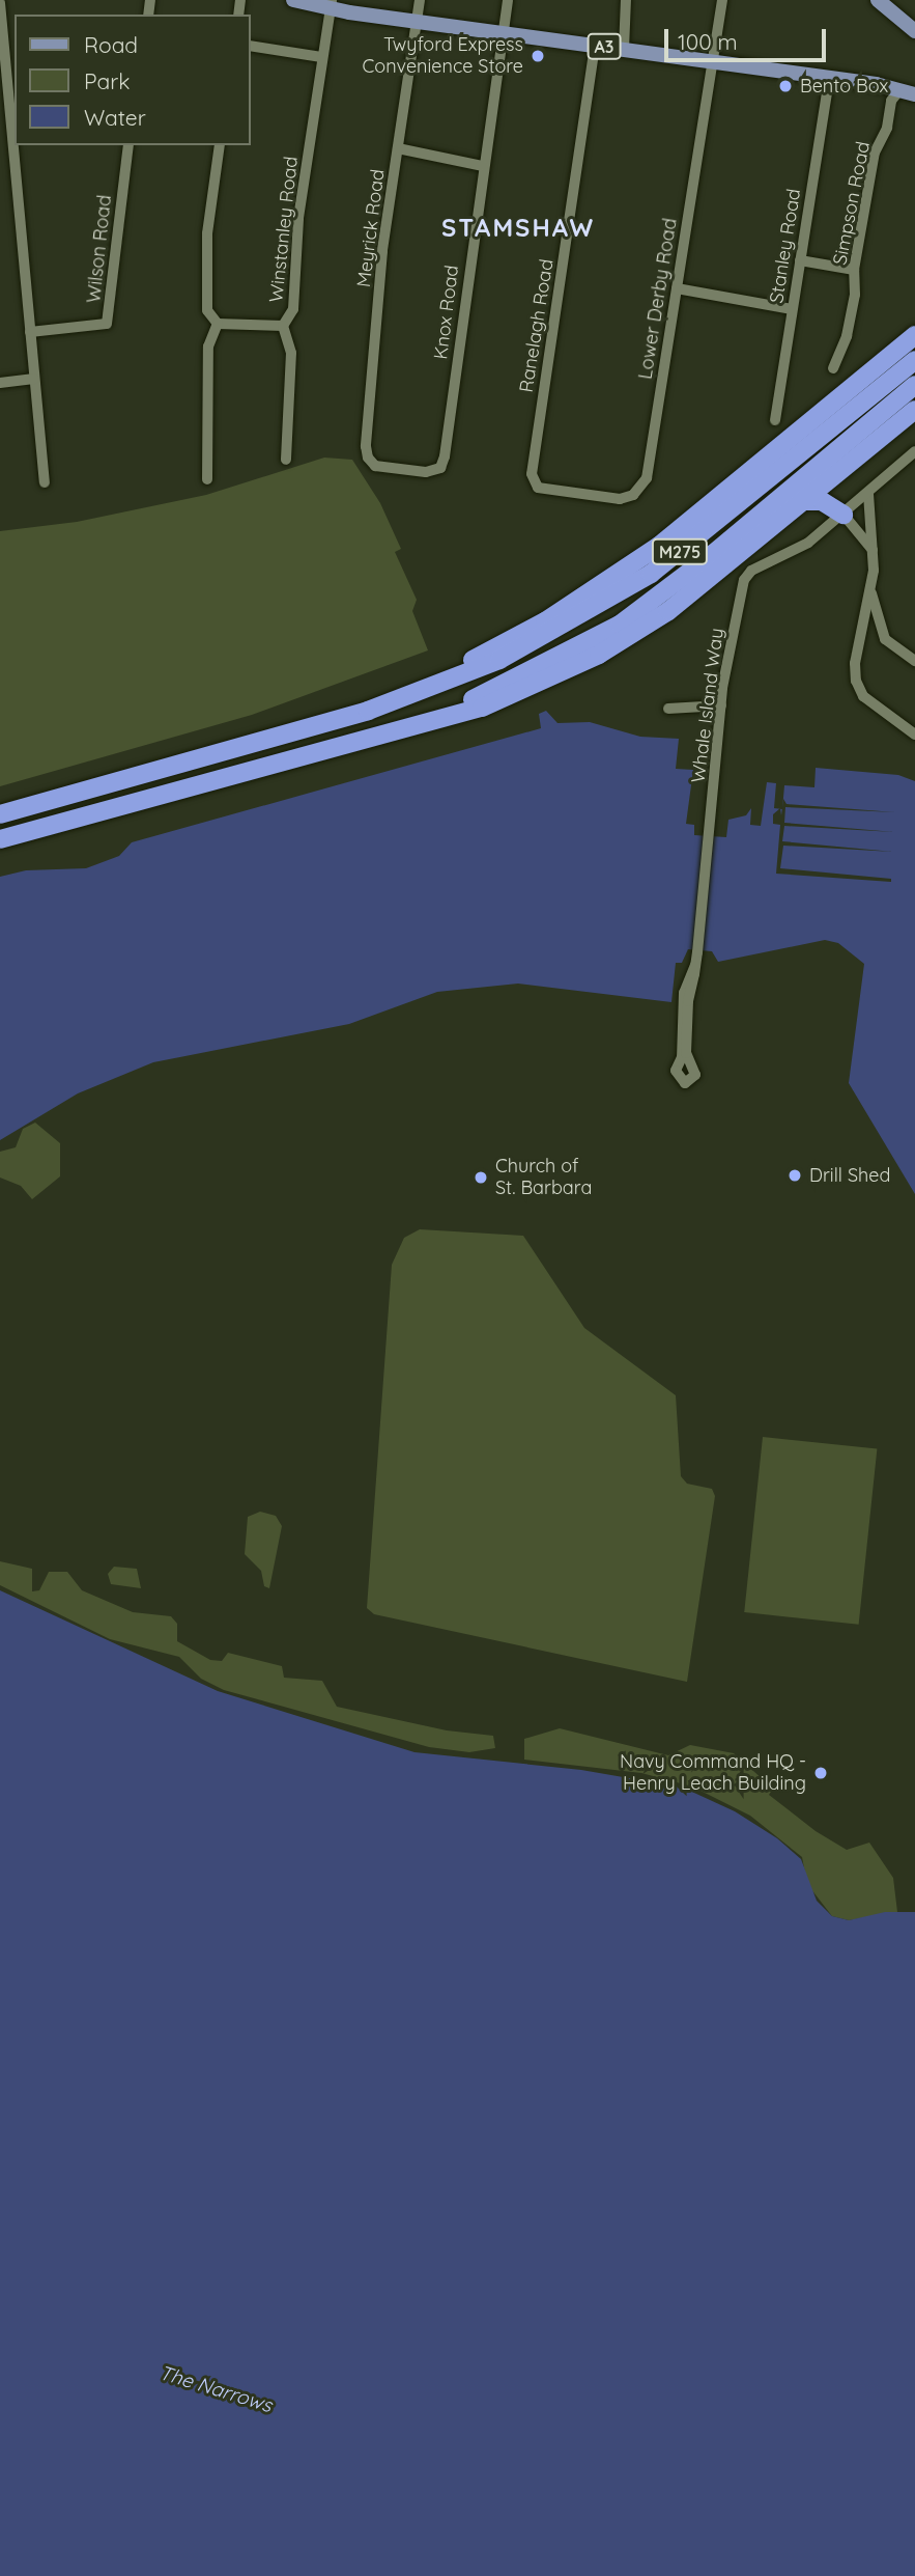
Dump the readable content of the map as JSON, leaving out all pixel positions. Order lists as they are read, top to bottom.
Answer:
{
  "streets": {
    "highway": ["M275"],
    "main road": ["A3"],
    "street": [
      "Simpson Road",
      "Meyrick Road",
      "Winstanley Road",
      "Stanley Road",
      "Wilson Road",
      "Lower Derby Road",
      "Knox Road",
      "Ranelagh Road",
      "Whale Island Way"
    ]
  },
  "crossings": [
    ["A3", "Simpson Road"],
    ["A3", "Meyrick Road"],
    ["A3", "Winstanley Road"],
    ["A3", "Stanley Road"],
    ["A3", "Lower Derby Road"],
    ["A3", "Knox Road"],
    ["A3", "Ranelagh Road"],
    ["Meyrick Road", "Knox Road"],
    ["Lower Derby Road", "Ranelagh Road"]
  ],
  "districts": ["STAMSHAW"],
  "water": ["The Narrows"],
  "places": [
    "Twyford Express Convenience Store",
    "Bento Box",
    "Drill Shed",
    "Church of St. Barbara",
    "Navy Command HQ - Henry Leach Building"
  ],
  "legend": ["Road", "Park", "Water"],
  "scale_bar": "100 m"
}
